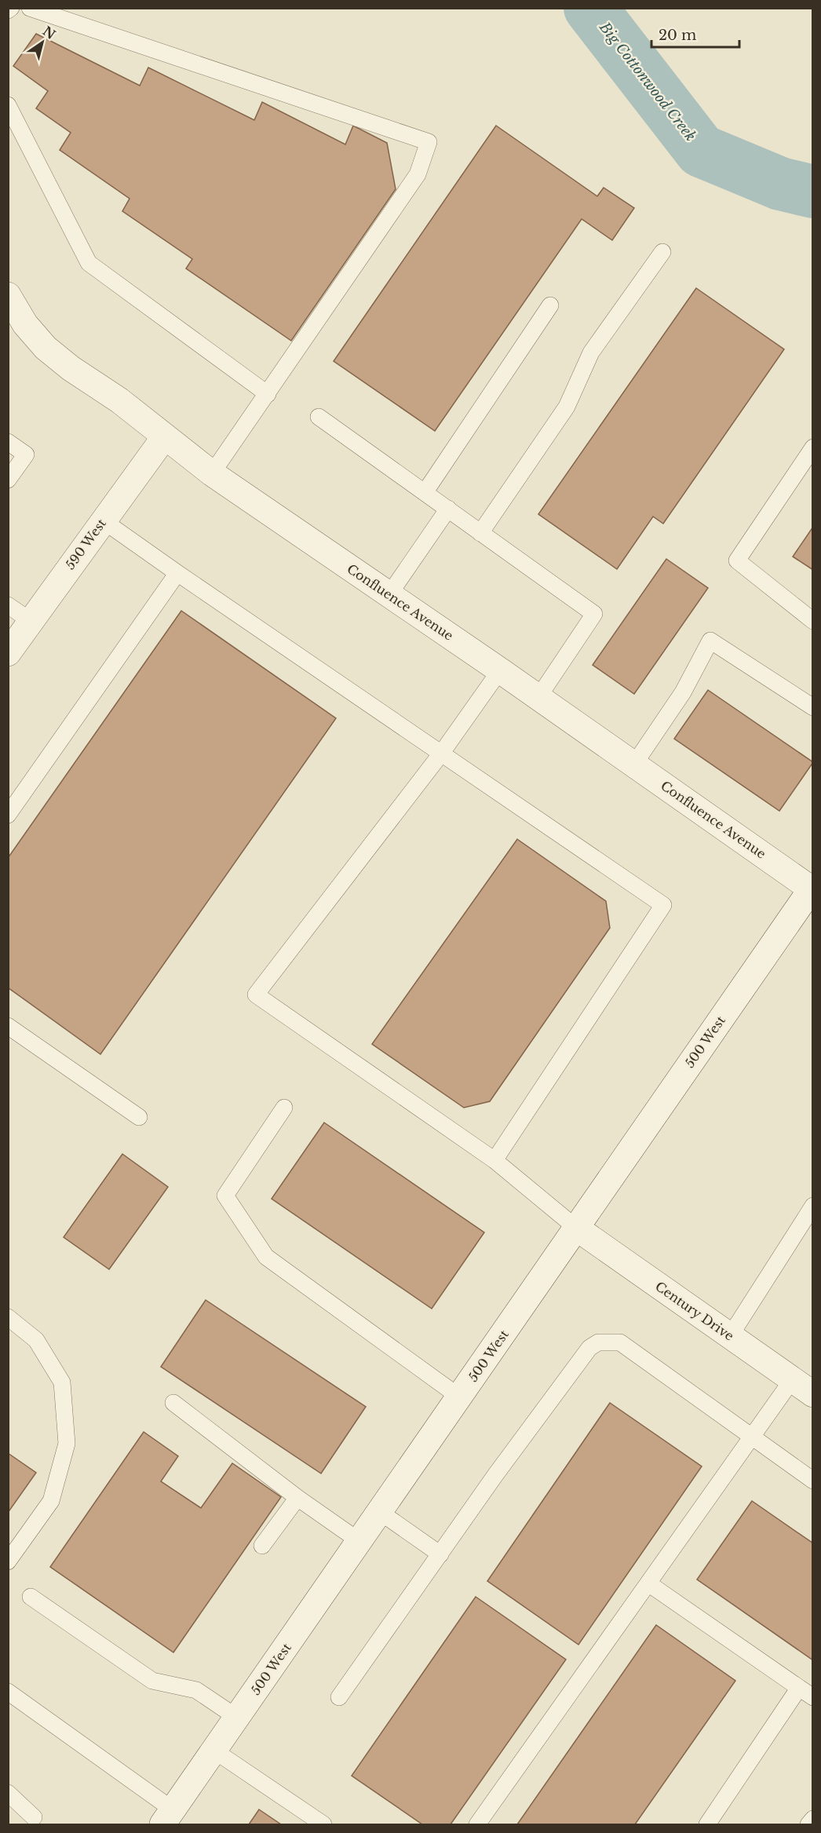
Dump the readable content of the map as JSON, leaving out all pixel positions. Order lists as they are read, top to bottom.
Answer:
{
  "streets": {
    "street": [
      "590 West",
      "Confluence Avenue",
      "500 West",
      "Century Drive"
    ]
  },
  "crossings": [
    ["590 West", "Confluence Avenue"],
    ["Confluence Avenue", "500 West"],
    ["500 West", "Century Drive"]
  ],
  "water": ["Big Cottonwood Creek"],
  "scale_bar": "20 m",
  "north": "top right"
}
